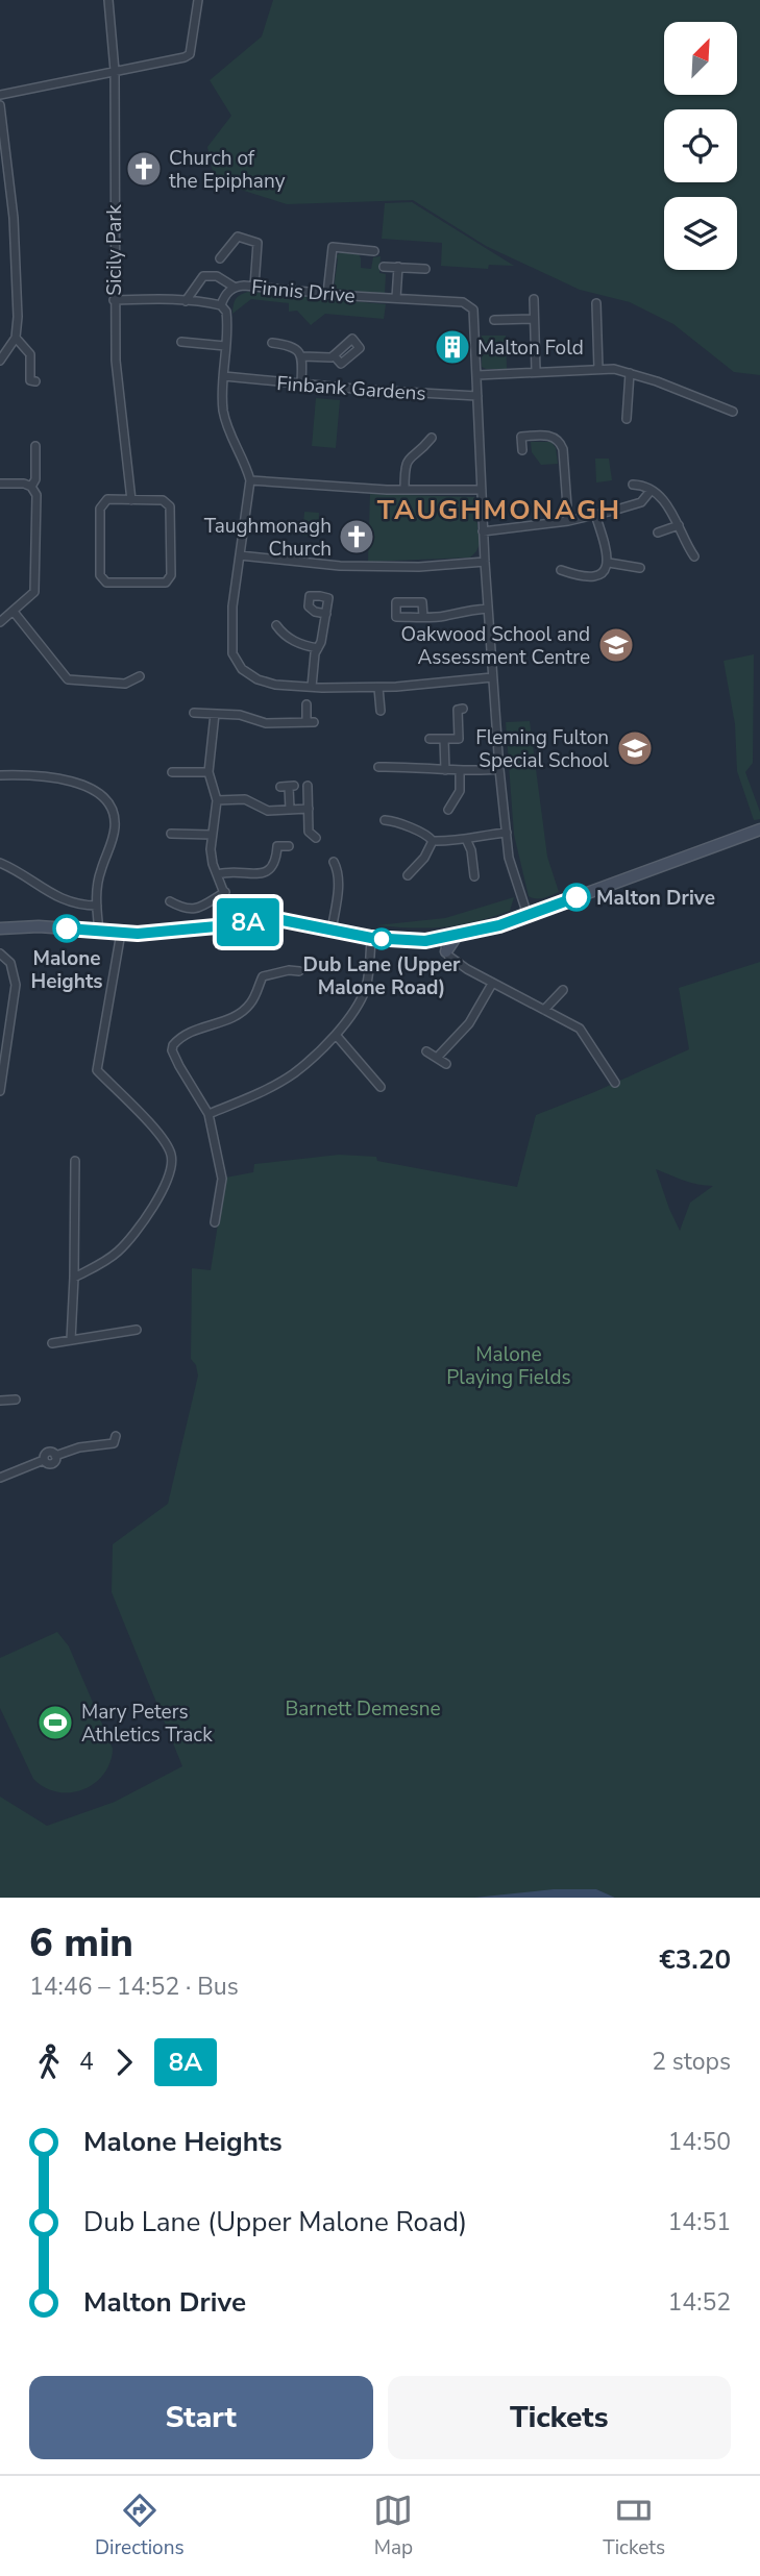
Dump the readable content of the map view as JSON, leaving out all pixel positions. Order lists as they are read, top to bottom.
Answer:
{
  "streets": {
    "street": ["Sicily Park", "Finnis Drive", "Finbank Gardens"]
  },
  "districts": ["TAUGHMONAGH"],
  "parks": ["Malone Playing Fields", "Barnett Demesne"],
  "places": {
    "church": ["Church of the Epiphany", "Taughmonagh Church"],
    "building": ["Malton Fold"],
    "school or university": ["Oakwood School and Assessment Centre", "Fleming Fulton Special School"],
    "other": ["Malton Drive", "Malone Heights", "Dub Lane (Upper Malone Road)"],
    "sports": ["Mary Peters Athletics Track"]
  },
  "lines": ["bus line 8A"],
  "north": "top right",
  "page": {
    "on_map": "8A",
    "heading": ["6 min", "14:46 – 14:52 · Bus", "€3.20"],
    "legs": ["4", "8A", "2 stops"],
    "list": [
      {
        "name": "Malone Heights",
        "value": "14:50"
      },
      {
        "name": "Dub Lane (Upper Malone Road)",
        "value": "14:51"
      },
      {
        "name": "Malton Drive",
        "value": "14:52"
      }
    ],
    "buttons": ["Start", "Tickets"],
    "tabs": ["Directions", "Map", "Tickets"]
  }
}
